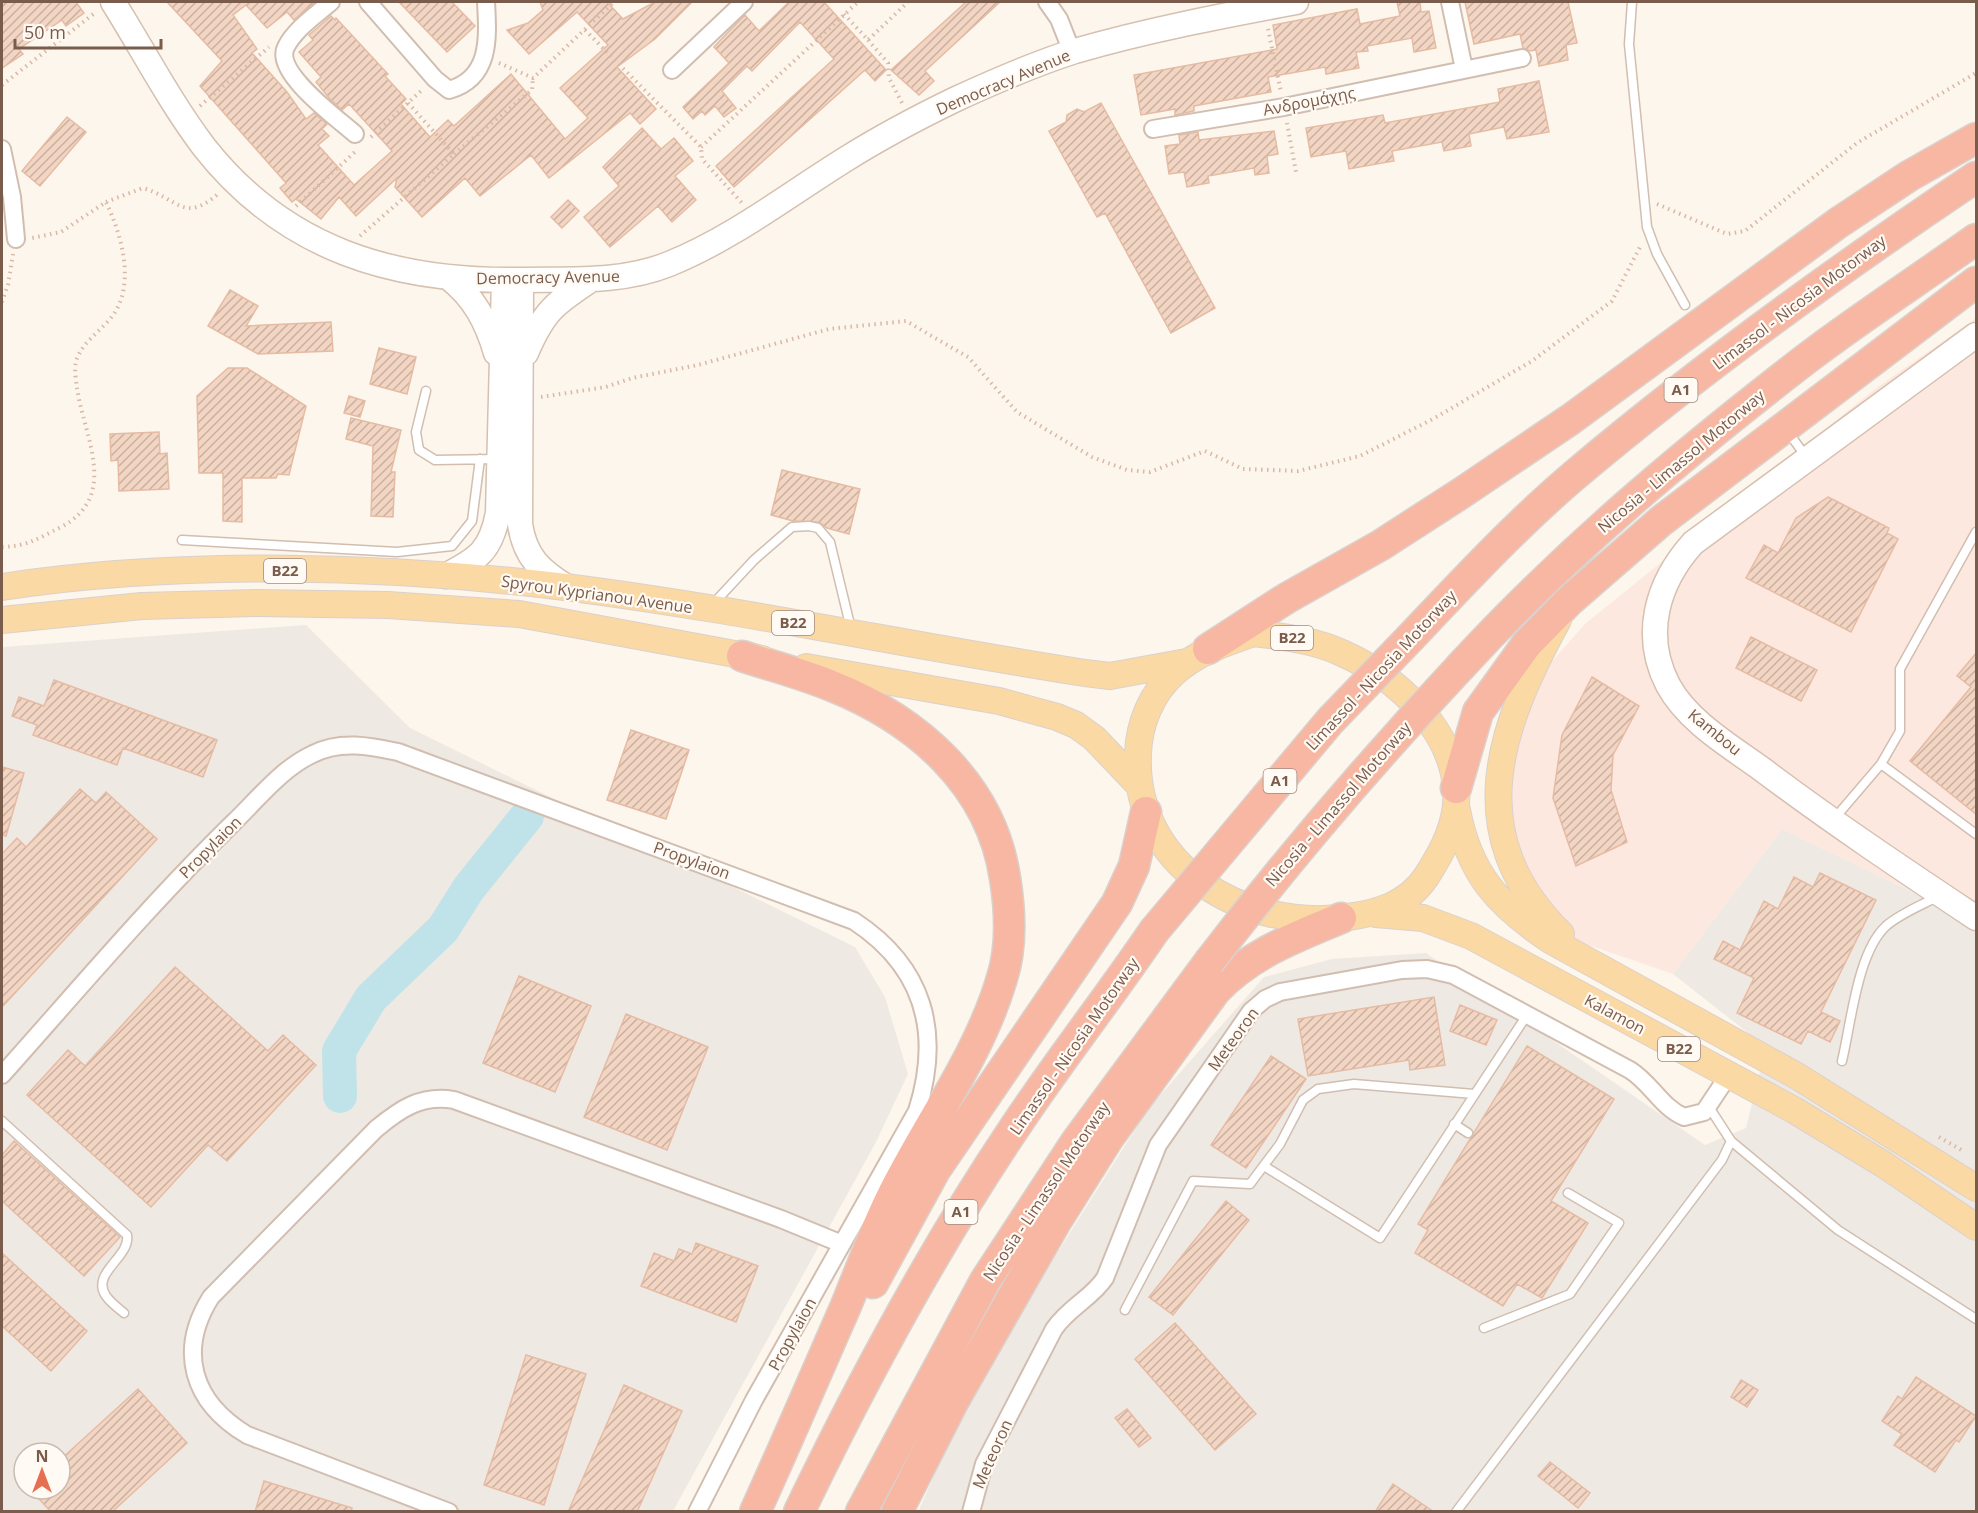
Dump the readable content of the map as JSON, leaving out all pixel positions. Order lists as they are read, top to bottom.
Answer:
{
  "streets": {
    "highway": ["Limassol - Nicosia Motorway", "A1", "Nicosia - Limassol Motorway"],
    "main road": ["B22", "Spyrou Kyprianou Avenue", "Kalamon"],
    "street": [
      "Democracy Avenue",
      "Ανδρομάχης",
      "Kambou",
      "Propylaion",
      "Meteoron"
    ]
  },
  "crossings": [
    ["B22", "Spyrou Kyprianou Avenue"],
    ["B22", "Kalamon"]
  ],
  "scale_bar": "50 m",
  "north": "top"
}
